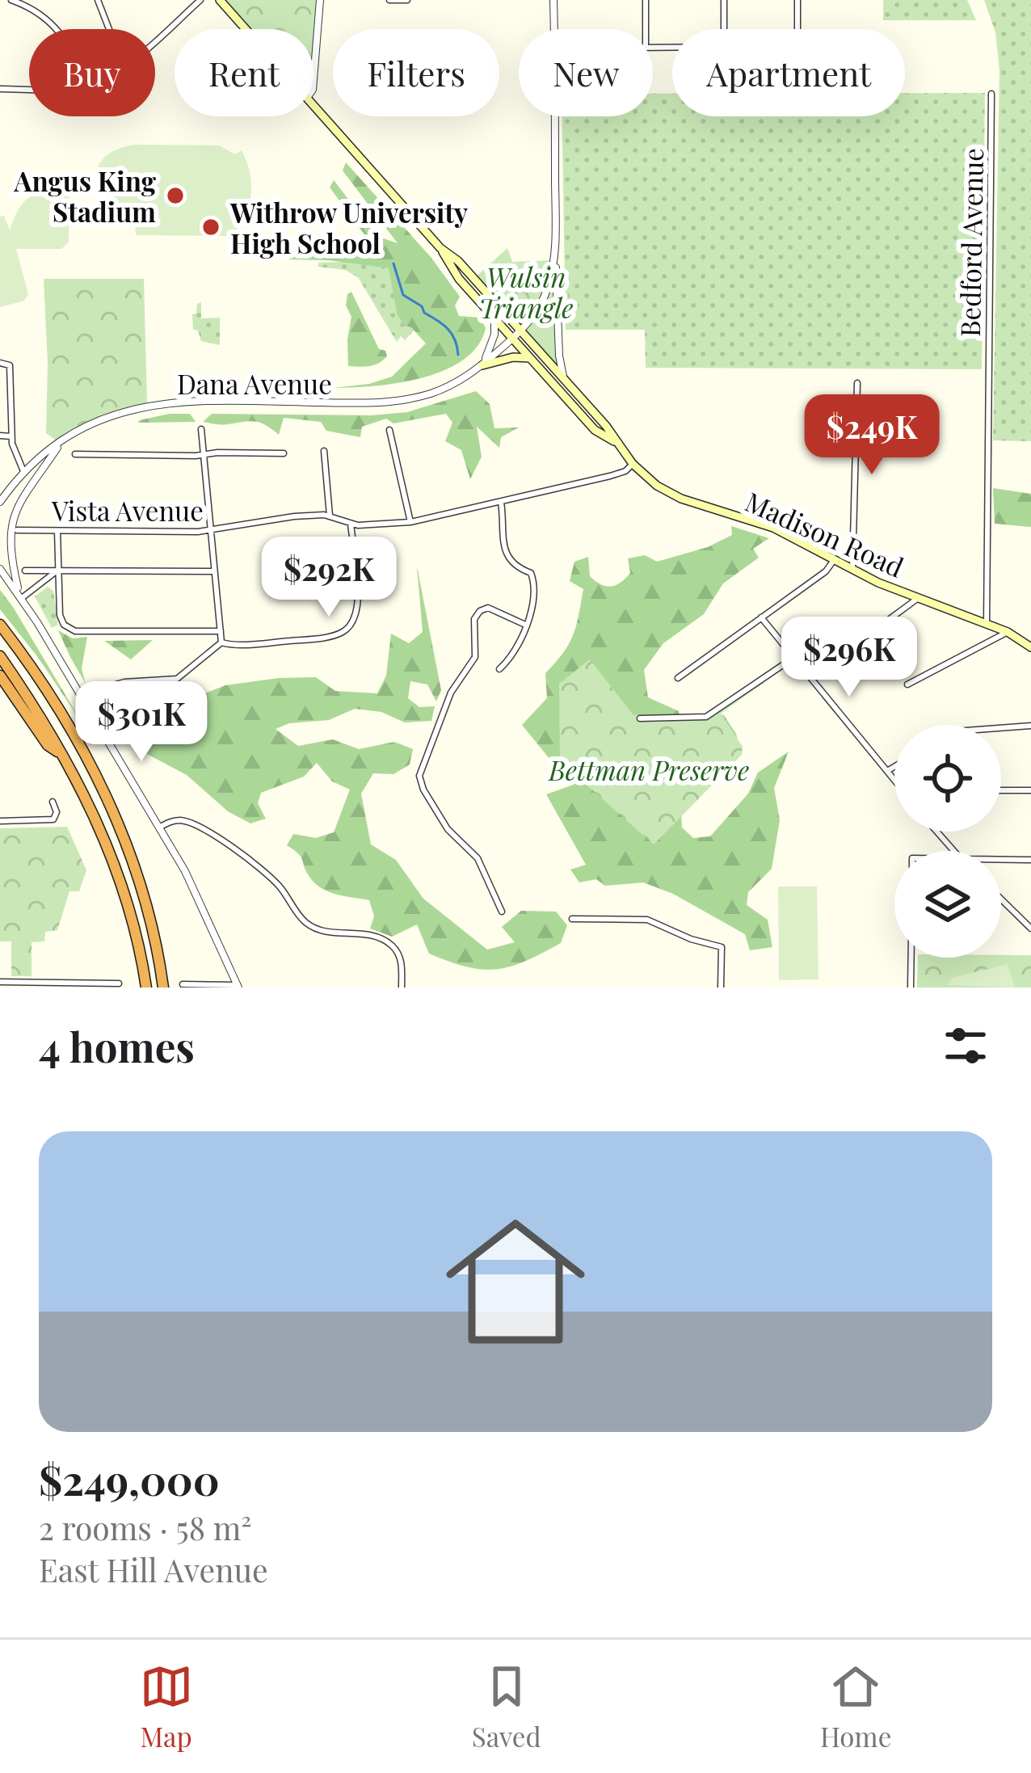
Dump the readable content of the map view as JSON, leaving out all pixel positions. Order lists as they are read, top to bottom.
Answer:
{
  "streets": {
    "main road": ["Madison Road"],
    "street": ["Bedford Avenue", "Dana Avenue", "Vista Avenue"]
  },
  "crossings": [
    ["Bedford Avenue", "Madison Road"],
    ["Dana Avenue", "Madison Road"],
    ["Vista Avenue", "Madison Road"]
  ],
  "parks": ["Wulsin Triangle", "Bettman Preserve"],
  "places": ["Angus King Stadium", "Withrow University High School"],
  "page": {
    "chip": [
      "Buy",
      "Rent",
      "Filters",
      "New",
      "Apartment"
    ],
    "price": [
      "$249K",
      "$292K",
      "$296K",
      "$301K"
    ],
    "heading": "4 homes",
    "list": [
      {
        "name": "$249,000",
        "note": "2 rooms · 58 m² · East Hill Avenue"
      }
    ],
    "tabs": ["Map", "Saved", "Home"]
  }
}
